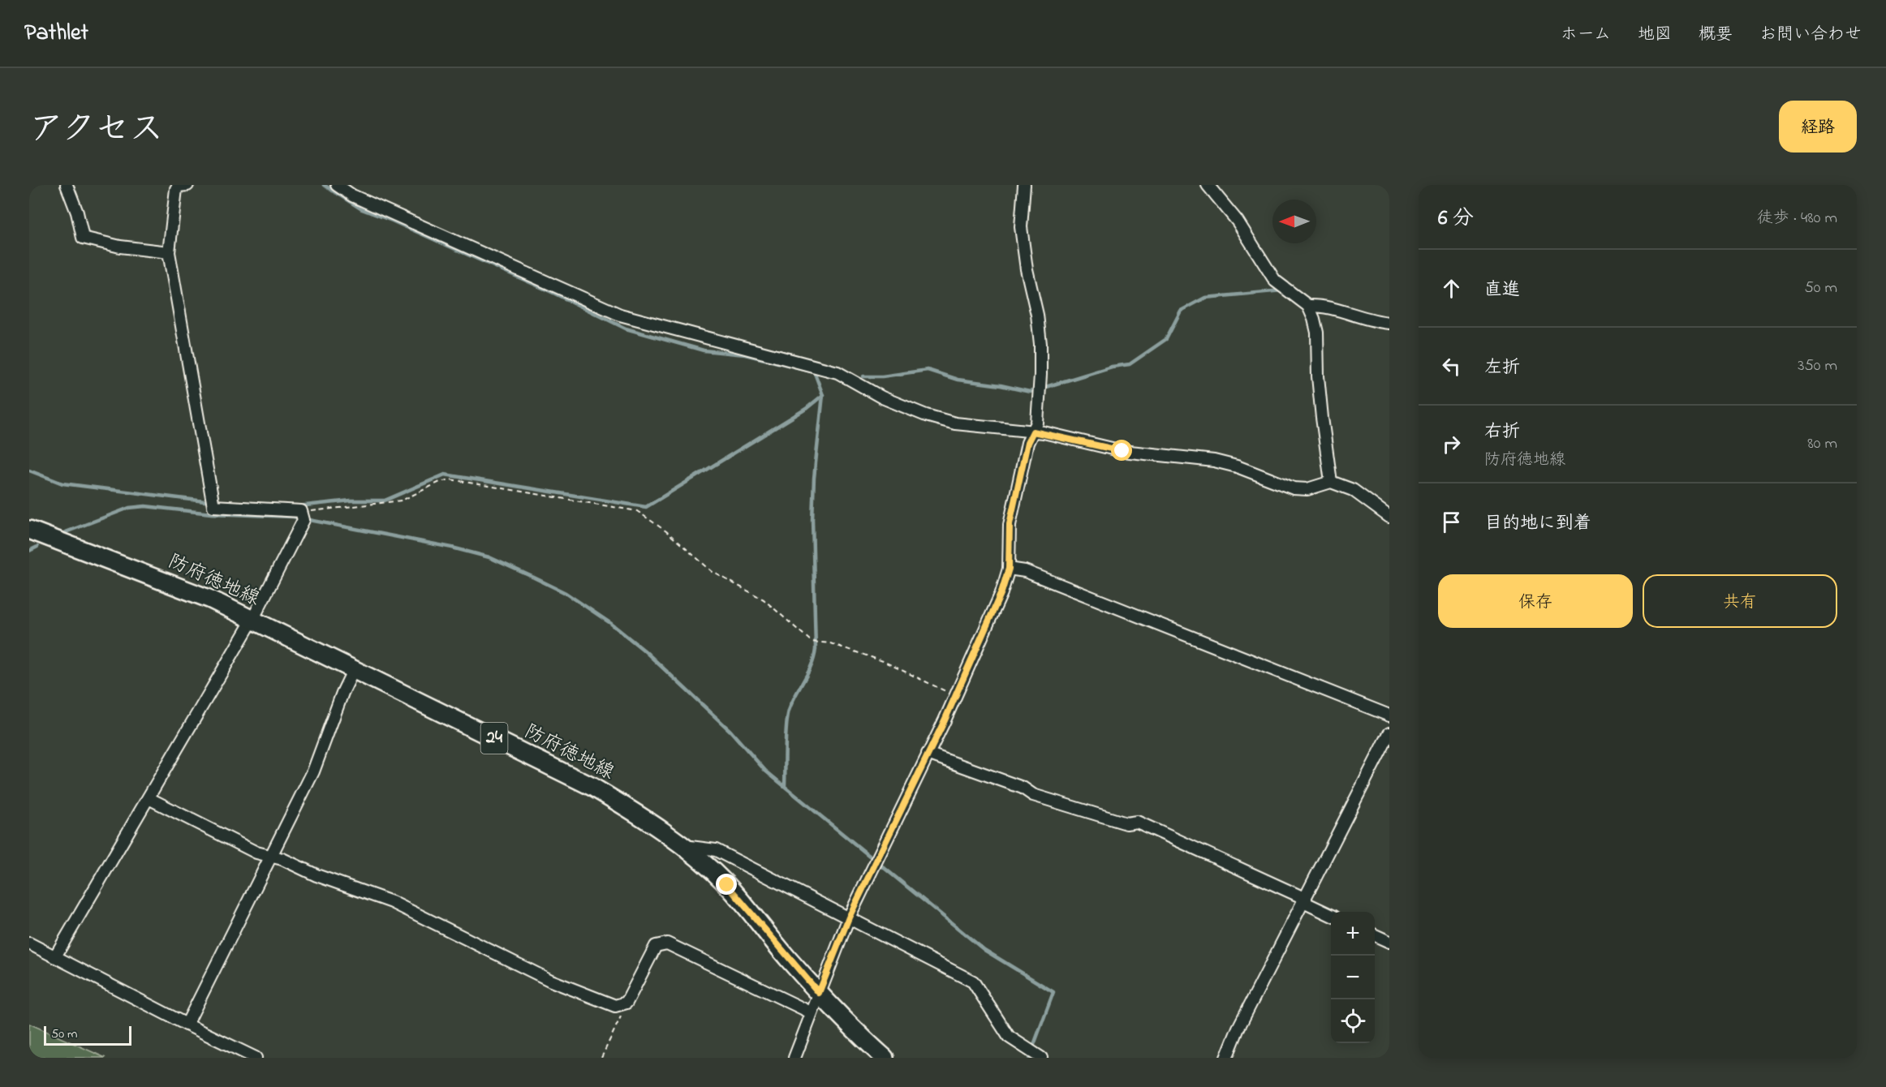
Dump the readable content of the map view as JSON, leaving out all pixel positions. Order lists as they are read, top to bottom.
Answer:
{
  "streets": {
    "main road": ["防府徳地線", "24"]
  },
  "scale_bar": "50 m",
  "north": "left",
  "page": {
    "header": "Pathlet",
    "nav": [
      "ホーム",
      "地図",
      "概要",
      "お問い合わせ"
    ],
    "title": "アクセス",
    "buttons": [
      "経路",
      ["保存", "共有"]
    ],
    "heading": ["6 分", "徒歩 · 480 m"],
    "list": [
      ["直進", "50 m"],
      ["左折", "350 m"],
      ["右折", "防府徳地線", "80 m"],
      "目的地に到着"
    ],
    "map_buttons": ["+", "−"],
    "scale": "50 m"
  }
}
